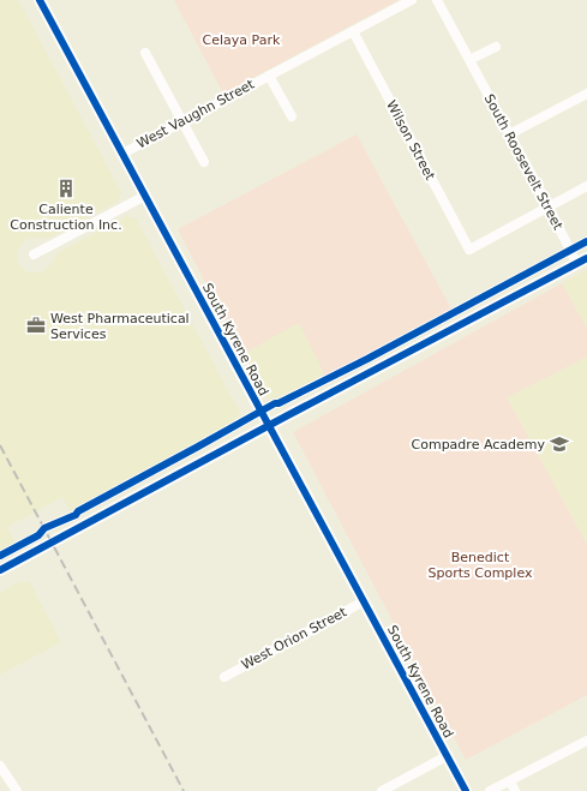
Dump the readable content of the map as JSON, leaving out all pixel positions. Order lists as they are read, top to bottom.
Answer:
{
  "streets": {
    "main road": ["South Kyrene Road"],
    "street": [
      "West Vaughn Street",
      "Wilson Street",
      "South Roosevelt Street",
      "West Orion Street"
    ]
  },
  "crossings": [
    ["West Vaughn Street", "Wilson Street"],
    ["West Vaughn Street", "South Kyrene Road"],
    ["Wilson Street", "South Roosevelt Street"],
    ["South Kyrene Road", "West Orion Street"]
  ],
  "parks": ["Celaya Park", "Benedict Sports Complex"],
  "places": {
    "building": ["Caliente Construction Inc."],
    "office": ["West Pharmaceutical Services"],
    "school or university": ["Compadre Academy"]
  }
}
